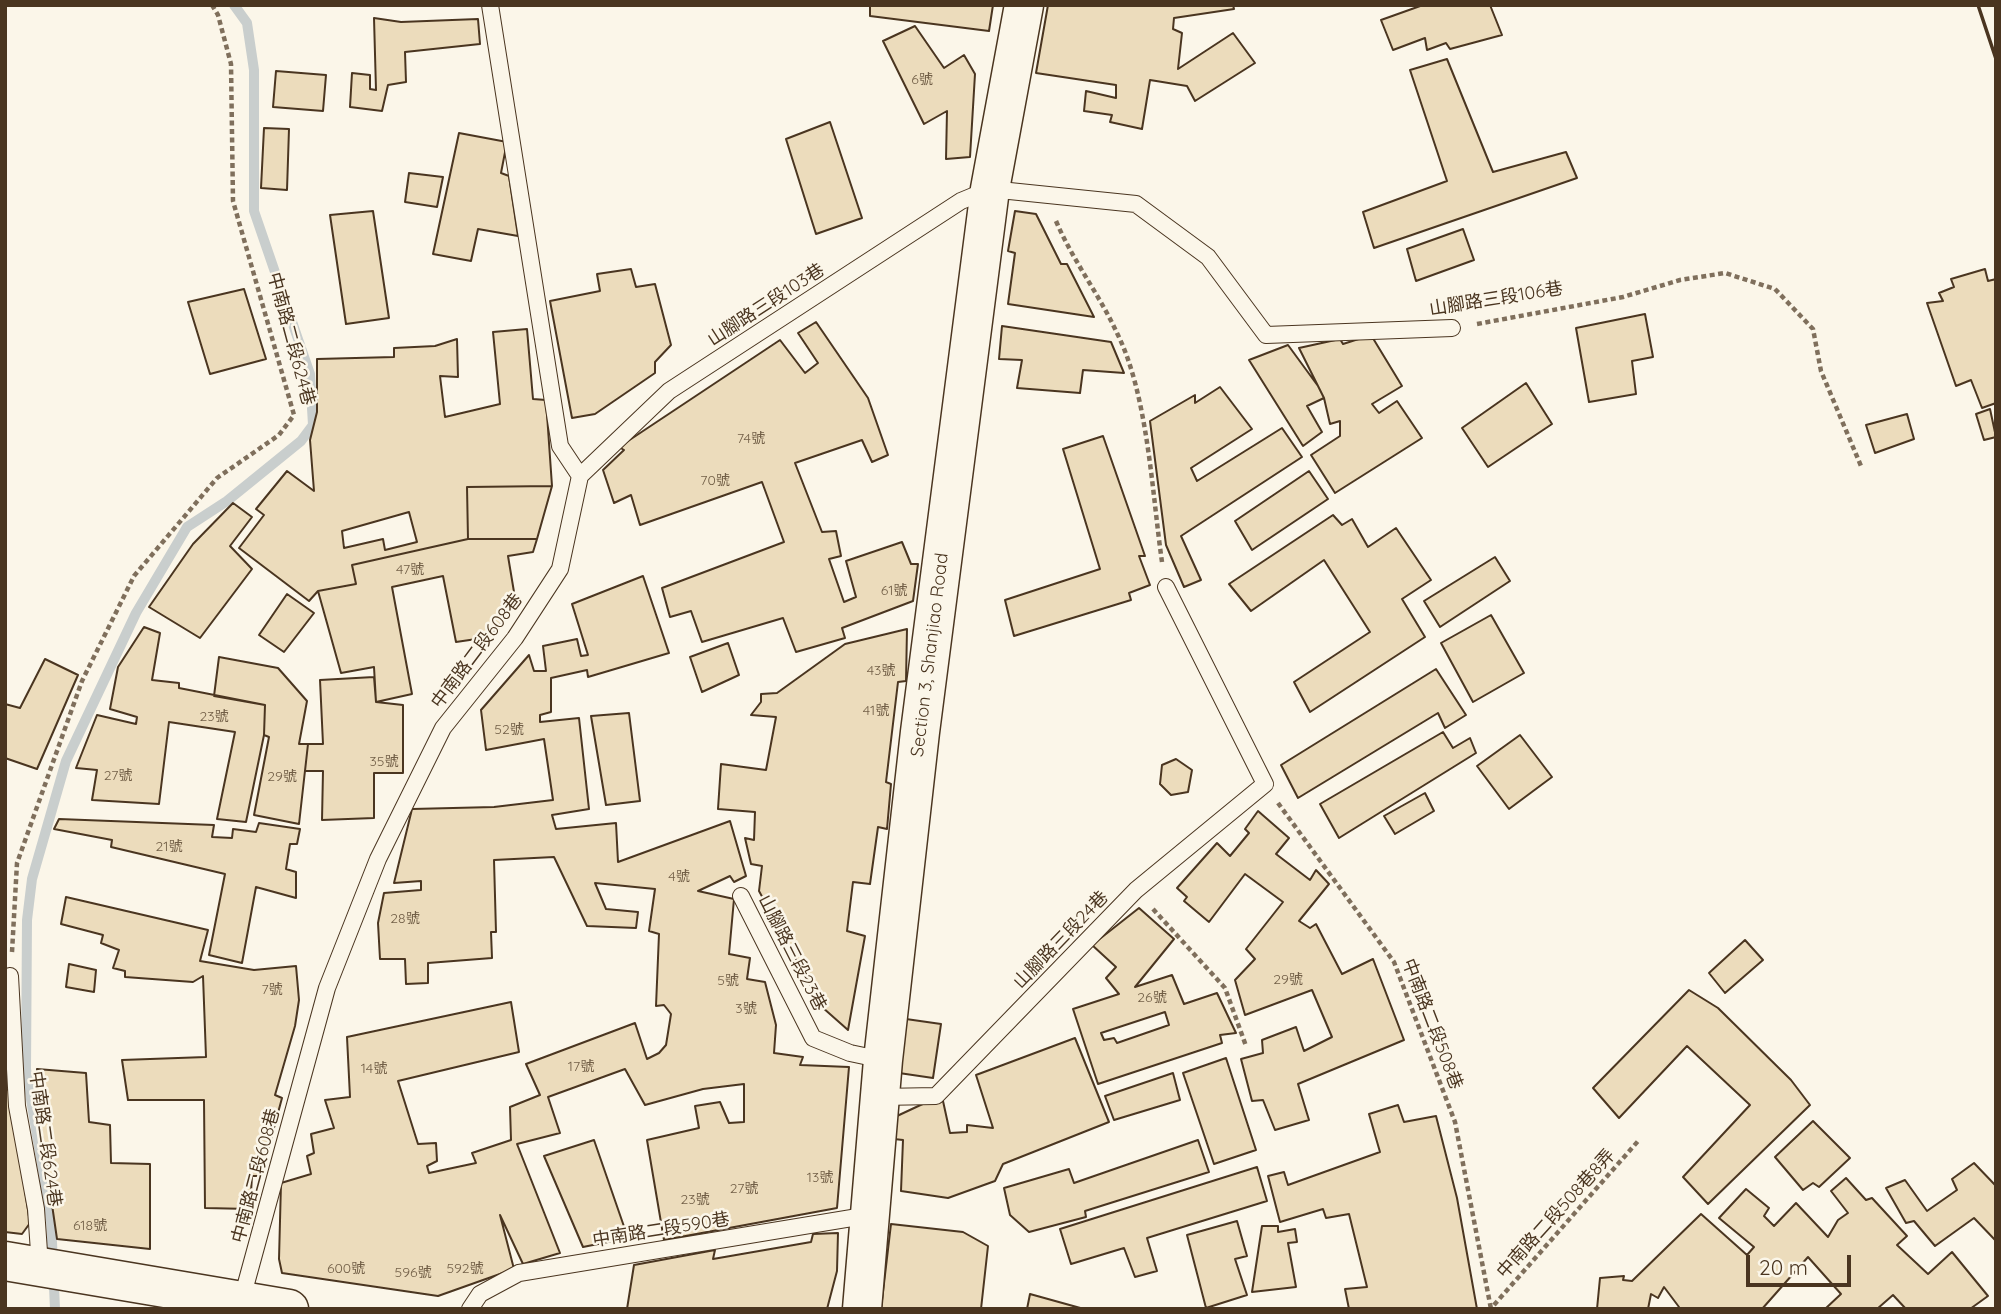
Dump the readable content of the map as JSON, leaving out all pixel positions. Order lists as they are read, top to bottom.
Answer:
{
  "streets": {
    "main road": ["Section 3, Shanjiao Road"],
    "lane": [
      "山腳路三段106巷",
      "山腳路三段103巷",
      "中南路二段624巷",
      "中南路二段608巷",
      "山腳路三段24巷",
      "山腳路三段23巷",
      "中南路二段590巷"
    ],
    "path": ["中南路二段508巷", "中南路二段508巷8弄"]
  },
  "crossings": [
    ["山腳路三段106巷", "山腳路三段103巷"],
    ["山腳路三段106巷", "Section 3, Shanjiao Road"],
    ["山腳路三段103巷", "中南路二段608巷"],
    ["山腳路三段103巷", "Section 3, Shanjiao Road"],
    ["Section 3, Shanjiao Road", "山腳路三段24巷"],
    ["Section 3, Shanjiao Road", "山腳路三段23巷"],
    ["Section 3, Shanjiao Road", "中南路二段590巷"],
    ["山腳路三段24巷", "山腳路三段23巷"],
    ["山腳路三段24巷", "中南路二段508巷"],
    ["中南路二段508巷", "中南路二段508巷8弄"]
  ],
  "house_numbers": [
    "6號",
    "74號",
    "70號",
    "47號",
    "61號",
    "43號",
    "41號",
    "23號",
    "52號",
    "35號",
    "27號",
    "29號",
    "21號",
    "4號",
    "28號",
    "29號",
    "5號",
    "7號",
    "26號",
    "3號",
    "17號",
    "14號",
    "13號",
    "27號",
    "23號",
    "618號",
    "600號",
    "592號",
    "596號"
  ],
  "scale_bar": "20 m"
}
